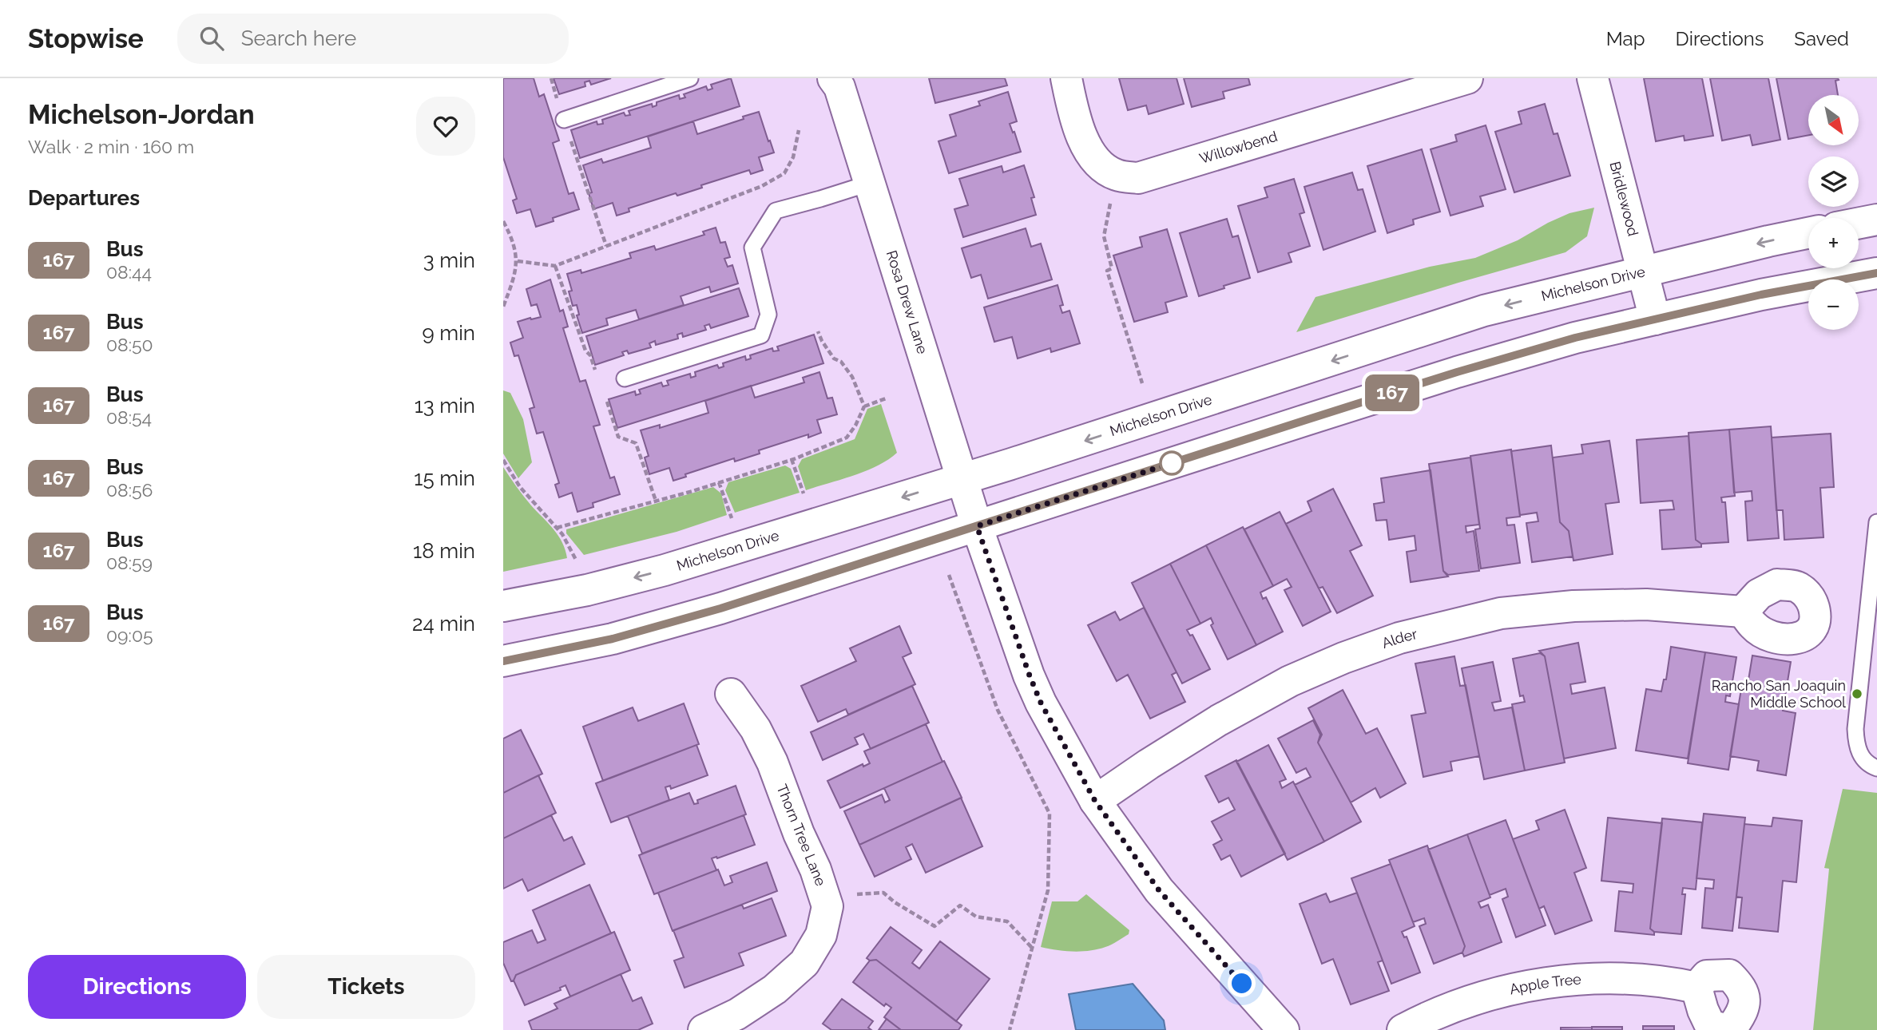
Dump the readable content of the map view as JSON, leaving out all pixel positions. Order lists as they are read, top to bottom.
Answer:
{
  "streets": {
    "street": [
      "Willowbend",
      "Bridlewood",
      "Michelson Drive",
      "Rosa Drew Lane",
      "Alder",
      "Thorn Tree Lane",
      "Apple Tree"
    ]
  },
  "crossings": [
    ["Bridlewood", "Michelson Drive"],
    ["Michelson Drive", "Rosa Drew Lane"],
    ["Rosa Drew Lane", "Alder"]
  ],
  "places": ["Rancho San Joaquin Middle School"],
  "lines": ["bus line 167"],
  "north": "bottom right",
  "page": {
    "header": "Stopwise",
    "search": "Search here",
    "nav": ["Map", "Directions", "Saved"],
    "heading": [
      ["Michelson-Jordan", "Walk · 2 min · 160 m"],
      "Departures"
    ],
    "on_map": "167",
    "map_buttons": ["+", "−"],
    "list": [
      {
        "mark": "167",
        "name": "Bus",
        "note": "08:44",
        "value": "3 min"
      },
      {
        "mark": "167",
        "name": "Bus",
        "note": "08:50",
        "value": "9 min"
      },
      {
        "mark": "167",
        "name": "Bus",
        "note": "08:54",
        "value": "13 min"
      },
      {
        "mark": "167",
        "name": "Bus",
        "note": "08:56",
        "value": "15 min"
      },
      {
        "mark": "167",
        "name": "Bus",
        "note": "08:59",
        "value": "18 min"
      },
      {
        "mark": "167",
        "name": "Bus",
        "note": "09:05",
        "value": "24 min"
      }
    ],
    "buttons": ["Directions", "Tickets"]
  }
}
